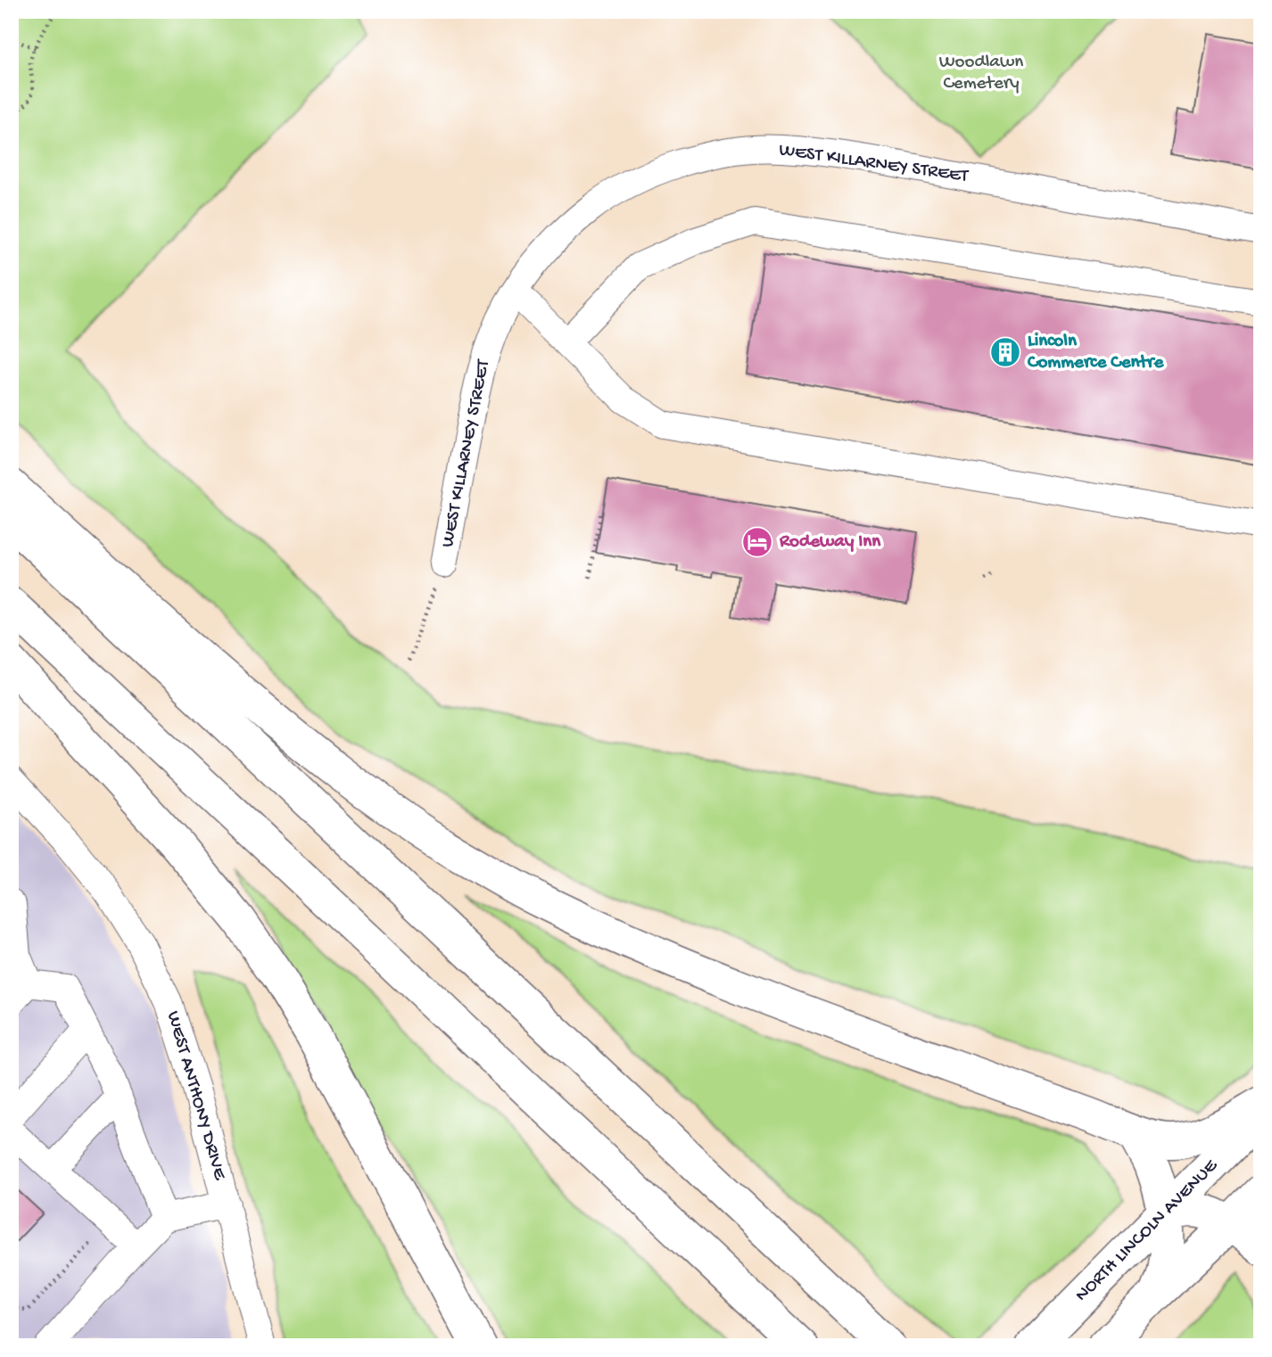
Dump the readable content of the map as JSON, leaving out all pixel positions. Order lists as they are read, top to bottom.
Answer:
{
  "streets": {
    "main road": ["NORTH LINCOLN AVENUE"],
    "street": ["WEST KILLARNEY STREET", "WEST ANTHONY DRIVE"]
  },
  "parks": ["Woodlawn Cemetery"],
  "places": {
    "building": ["Lincoln Commerce Centre"],
    "hotel": ["Rodeway Inn"]
  }
}
